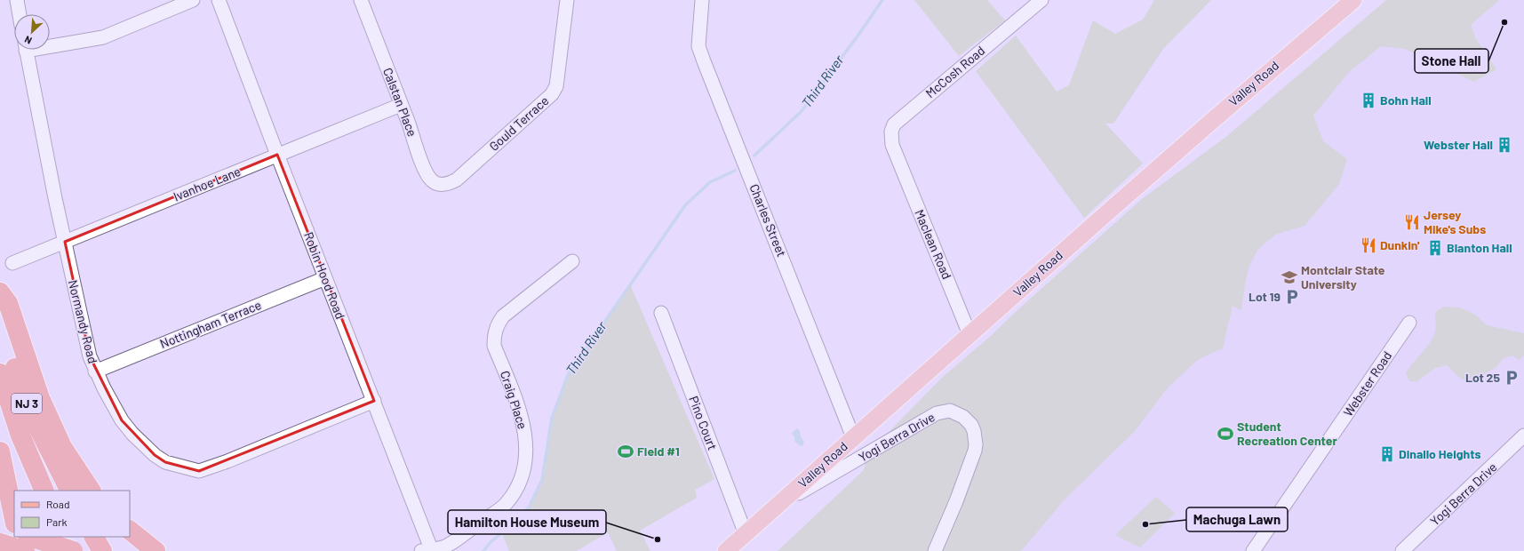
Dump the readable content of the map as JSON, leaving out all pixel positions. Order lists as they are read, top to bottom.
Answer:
{
  "streets": {
    "highway": ["NJ 3"],
    "main road": ["Valley Road"],
    "street": [
      "McCosh Road",
      "Calstan Place",
      "Gould Terrace",
      "Ivanhoe Lane",
      "Charles Street",
      "Maclean Road",
      "Robin Hood Road",
      "Normandy Road",
      "Nottingham Terrace",
      "Webster Road",
      "Craig Place",
      "Pino Court",
      "Yogi Berra Drive"
    ]
  },
  "crossings": [
    ["McCosh Road", "Maclean Road"],
    ["Valley Road", "Charles Street"],
    ["Valley Road", "Maclean Road"],
    ["Valley Road", "Pino Court"],
    ["Valley Road", "Yogi Berra Drive"],
    ["Calstan Place", "Gould Terrace"],
    ["Calstan Place", "Ivanhoe Lane"],
    ["Ivanhoe Lane", "Robin Hood Road"],
    ["Ivanhoe Lane", "Normandy Road"],
    ["Robin Hood Road", "Normandy Road"],
    ["Robin Hood Road", "Nottingham Terrace"],
    ["Robin Hood Road", "Craig Place"],
    ["Normandy Road", "Nottingham Terrace"]
  ],
  "water": ["Third River"],
  "places": {
    "other": ["Stone Hall", "Machuga Lawn", "Hamilton House Museum"],
    "building": [
      "Bohn Hall",
      "Webster Hall",
      "Blanton Hall",
      "Dinallo Heights"
    ],
    "restaurant": ["Jersey Mike's Subs", "Dunkin'"],
    "school or university": ["Montclair State University"],
    "parking": ["Lot 19", "Lot 25"],
    "sports": ["Student Recreation Center", "Field #1"]
  },
  "legend": ["Road", "Park"],
  "north": "bottom left"
}
